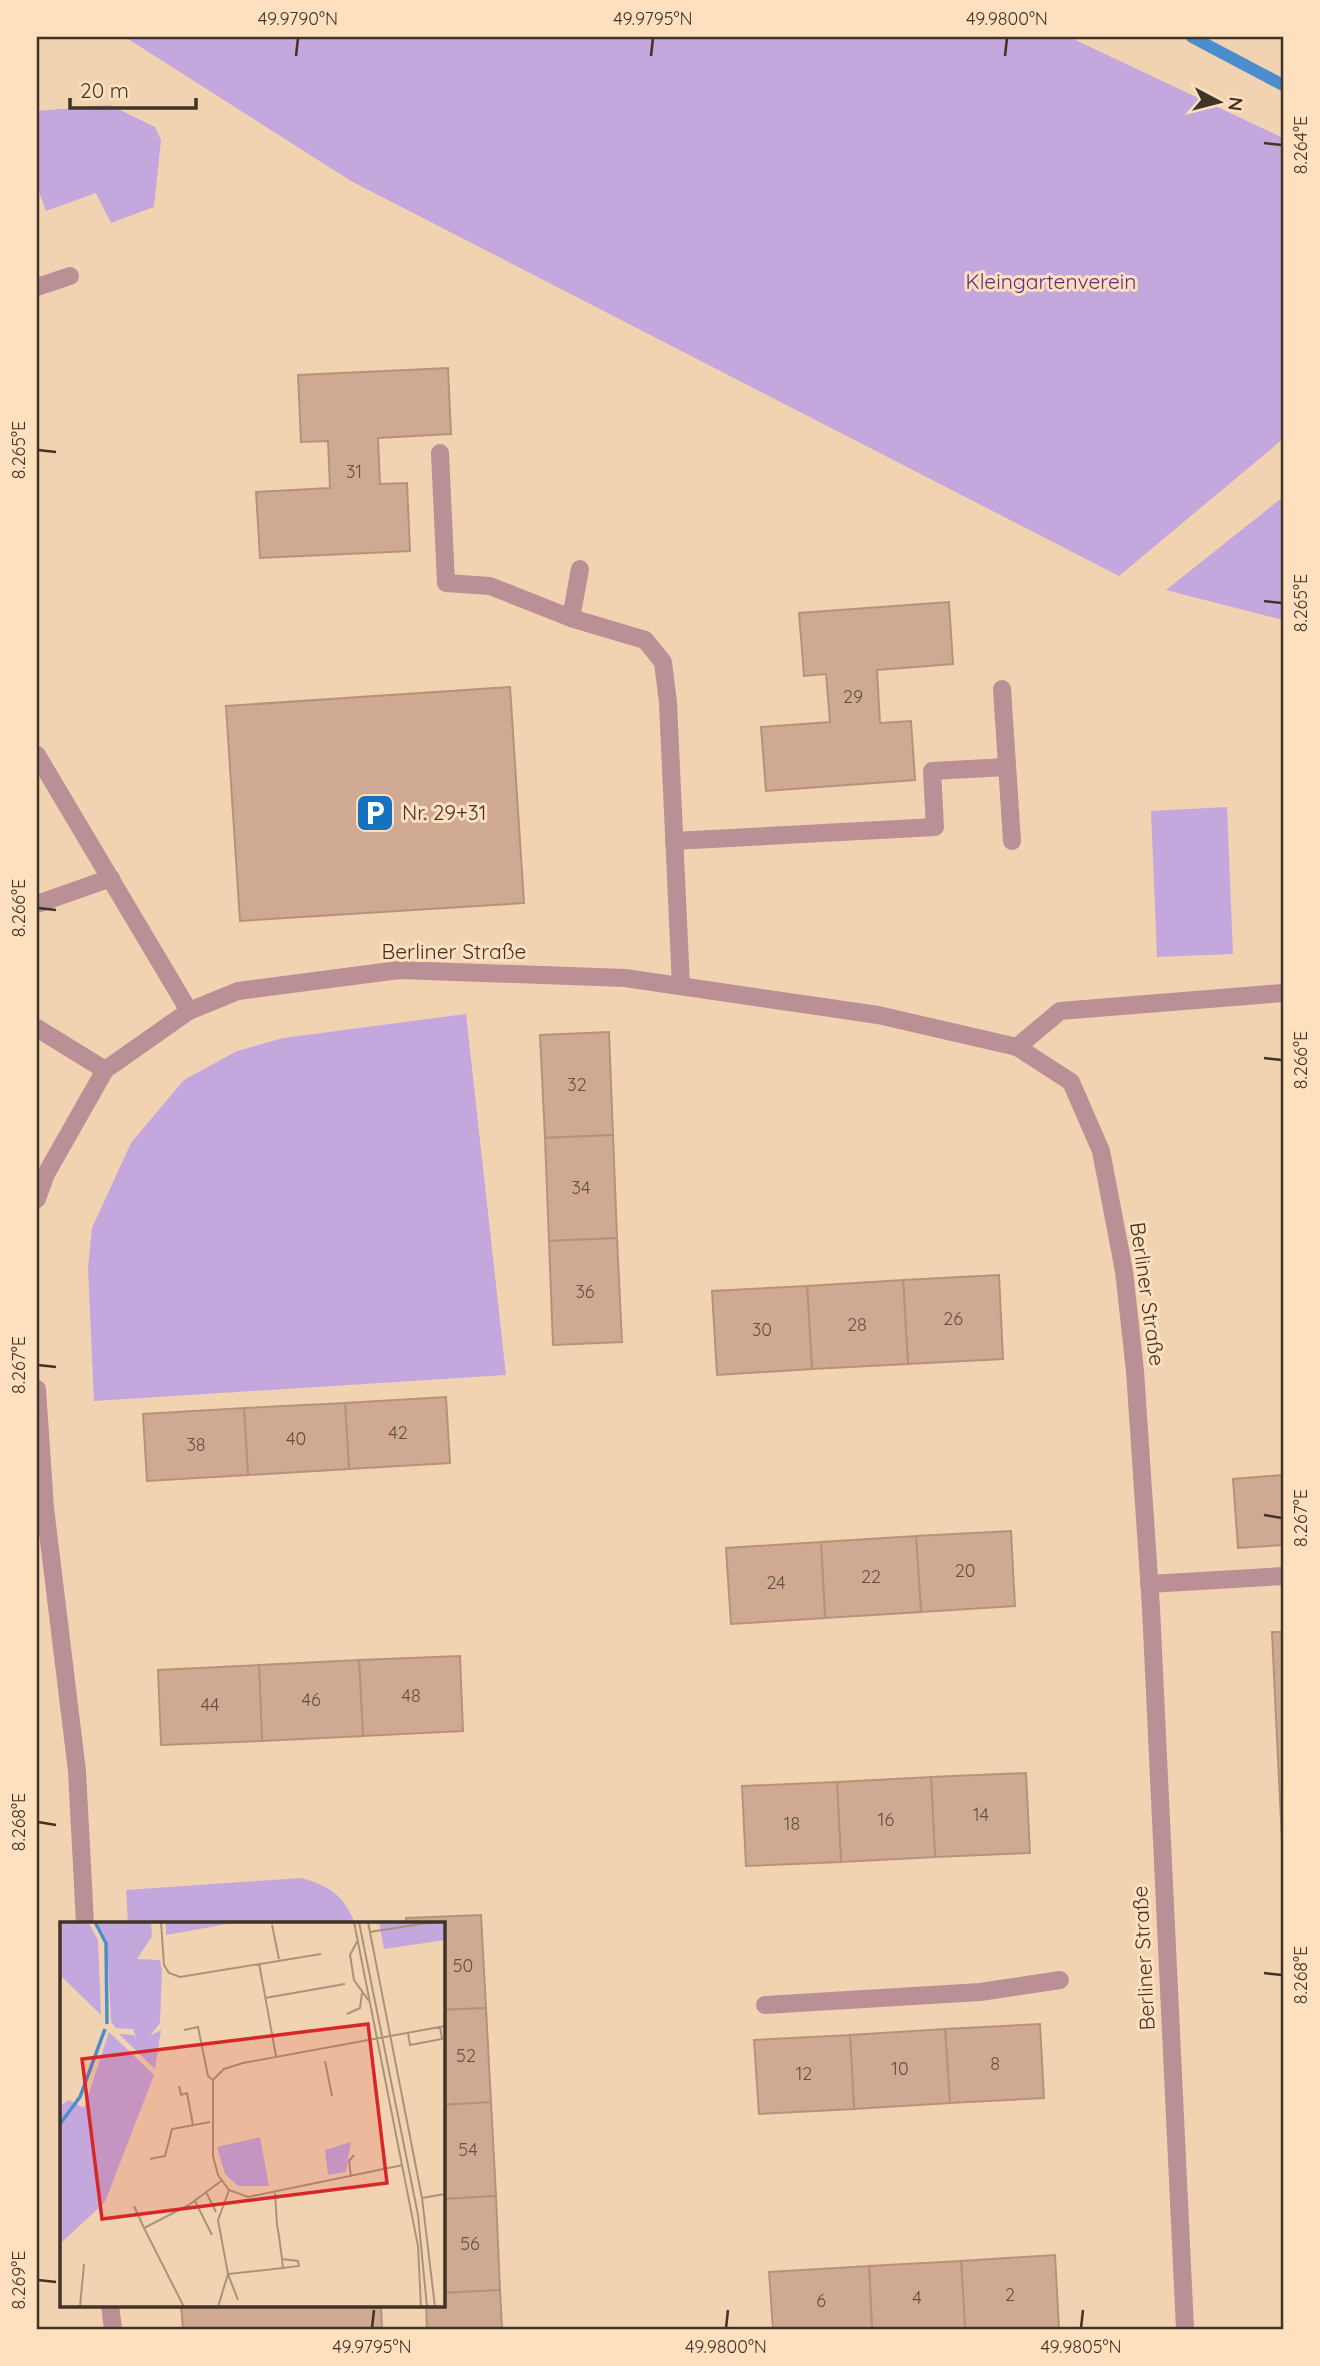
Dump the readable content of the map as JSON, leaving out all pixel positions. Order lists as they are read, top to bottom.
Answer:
{
  "streets": {
    "street": ["Berliner Straße"]
  },
  "parks": ["Kleingartenverein"],
  "places": {
    "parking": ["Nr. 29+31"]
  },
  "house_numbers": [
    "31",
    "29",
    "32",
    "34",
    "36",
    "26",
    "28",
    "30",
    "42",
    "40",
    "38",
    "20",
    "22",
    "24",
    "48",
    "46",
    "44",
    "14",
    "16",
    "18",
    "50",
    "52",
    "8",
    "10",
    "12",
    "54",
    "56",
    "2",
    "4",
    "6"
  ],
  "scale_bar": "20 m",
  "north": "right",
  "coordinates": [
    "49.9790°N",
    "49.9795°N",
    "49.9800°N",
    "8.264°E",
    "8.265°E",
    "8.266°E",
    "8.267°E",
    "8.268°E",
    "8.269°E",
    "49.9805°N"
  ]
}
